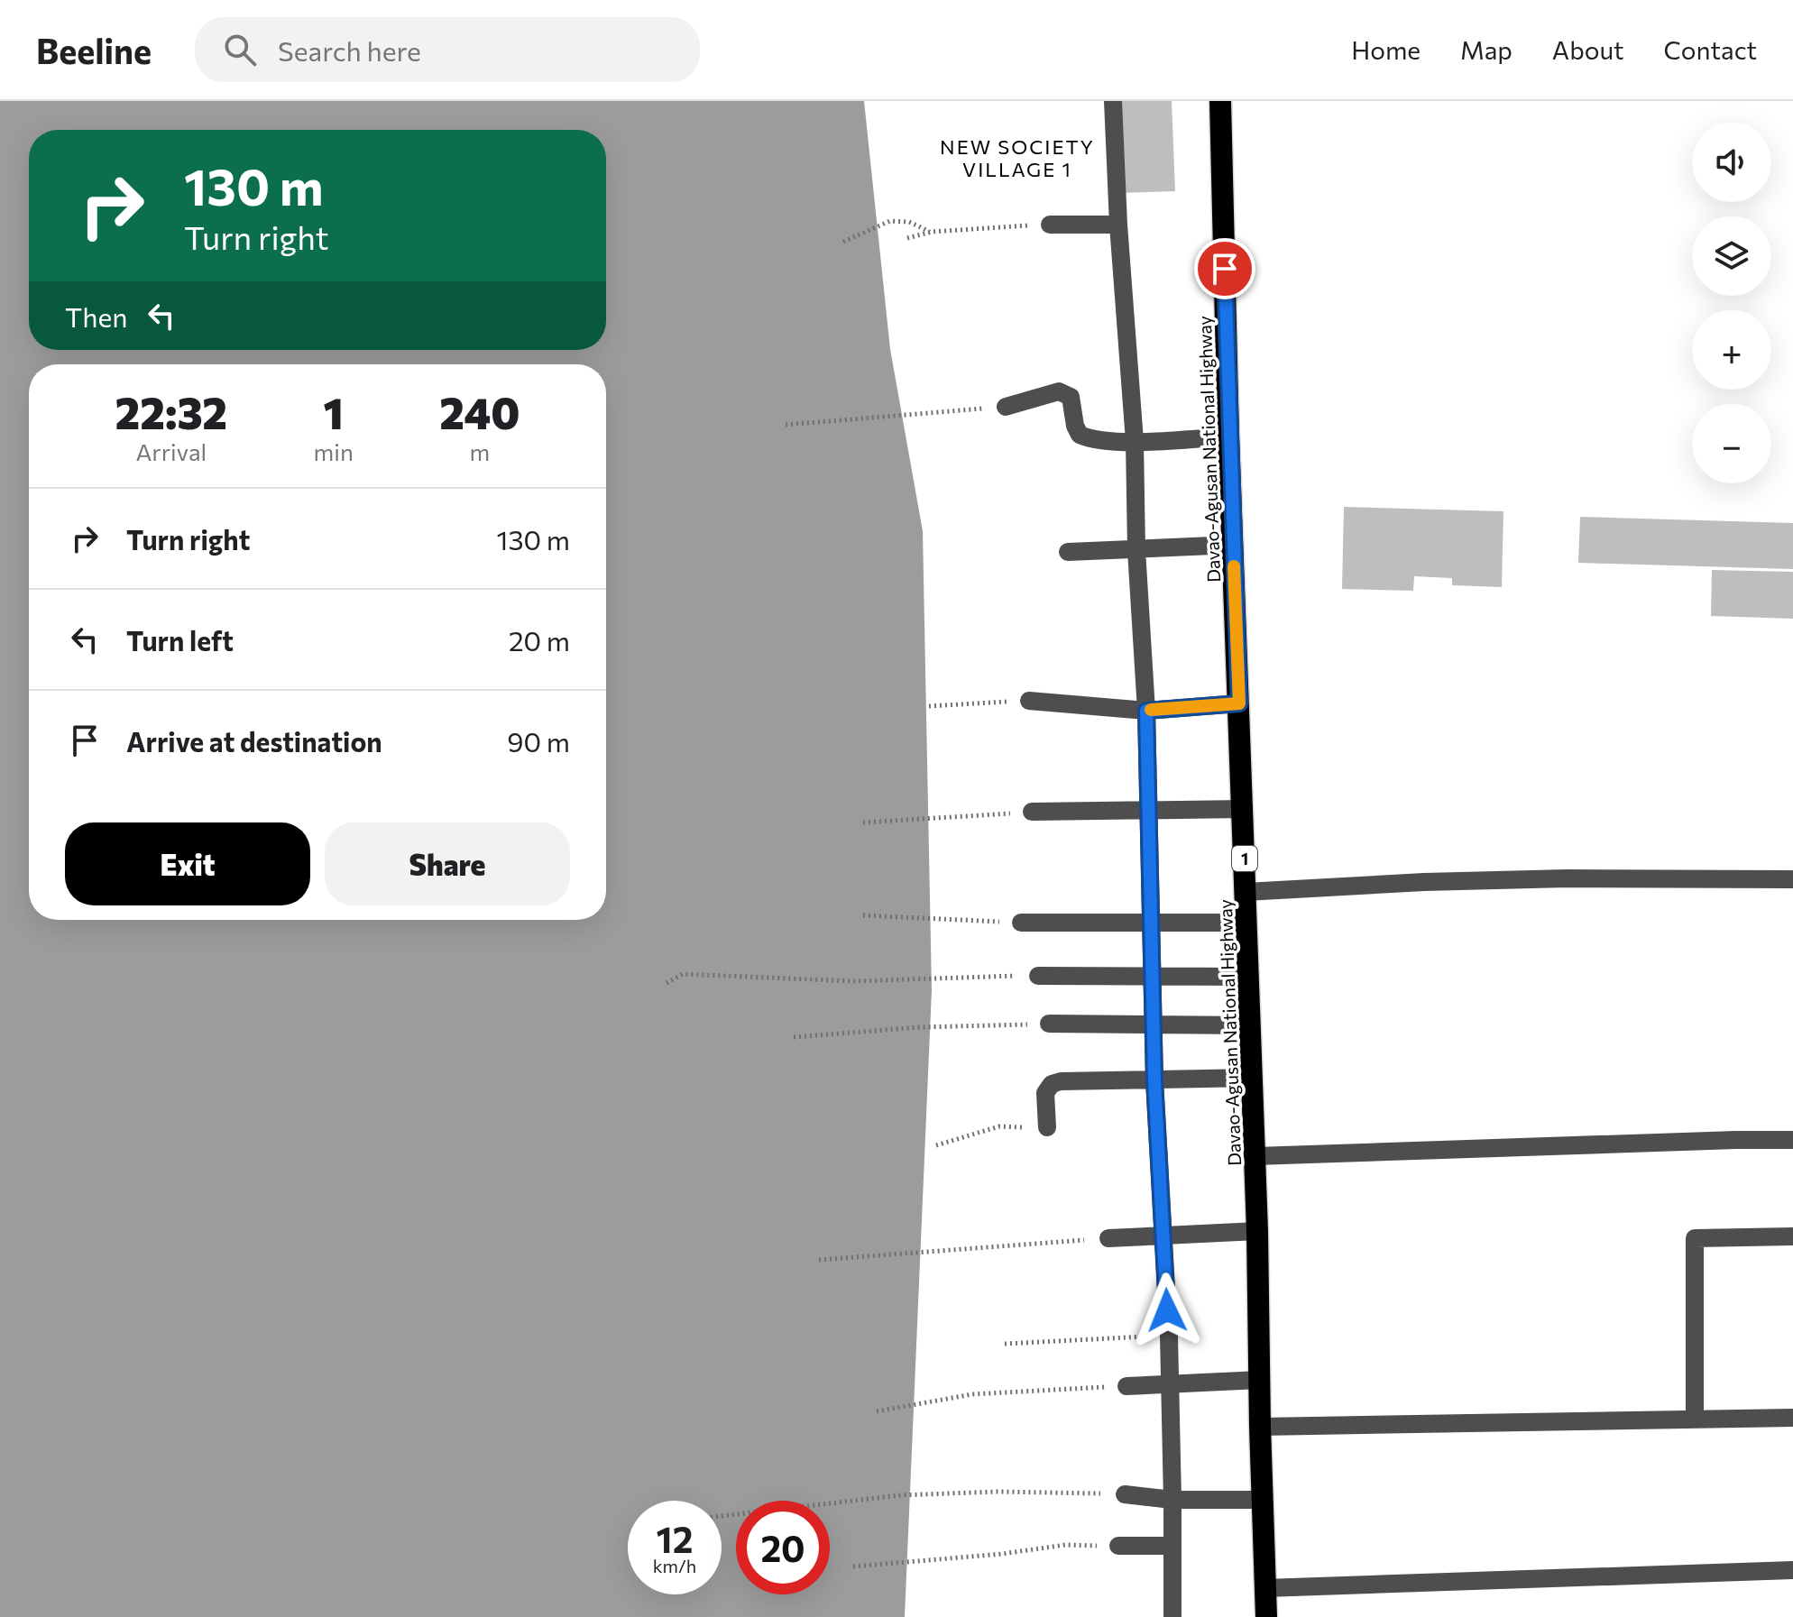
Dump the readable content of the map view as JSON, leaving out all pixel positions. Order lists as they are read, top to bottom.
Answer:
{
  "streets": {
    "highway": ["Davao-Agusan National Highway", "1"]
  },
  "districts": ["NEW SOCIETY VILLAGE 1"],
  "page": {
    "header": "Beeline",
    "search": "Search here",
    "nav": [
      "Home",
      "Map",
      "About",
      "Contact"
    ],
    "map_buttons": ["+", "−"],
    "turn": ["130 m", "Turn right"],
    "then": "Then",
    "eta": [
      "22:32",
      "Arrival",
      "1",
      "min",
      "240",
      "m"
    ],
    "list": [
      {
        "name": "Turn right",
        "value": "130 m"
      },
      {
        "name": "Turn left",
        "value": "20 m"
      },
      {
        "name": "Arrive at destination",
        "value": "90 m"
      }
    ],
    "buttons": ["Exit", "Share"],
    "speed": "12 km/h",
    "limit": "20"
  }
}
